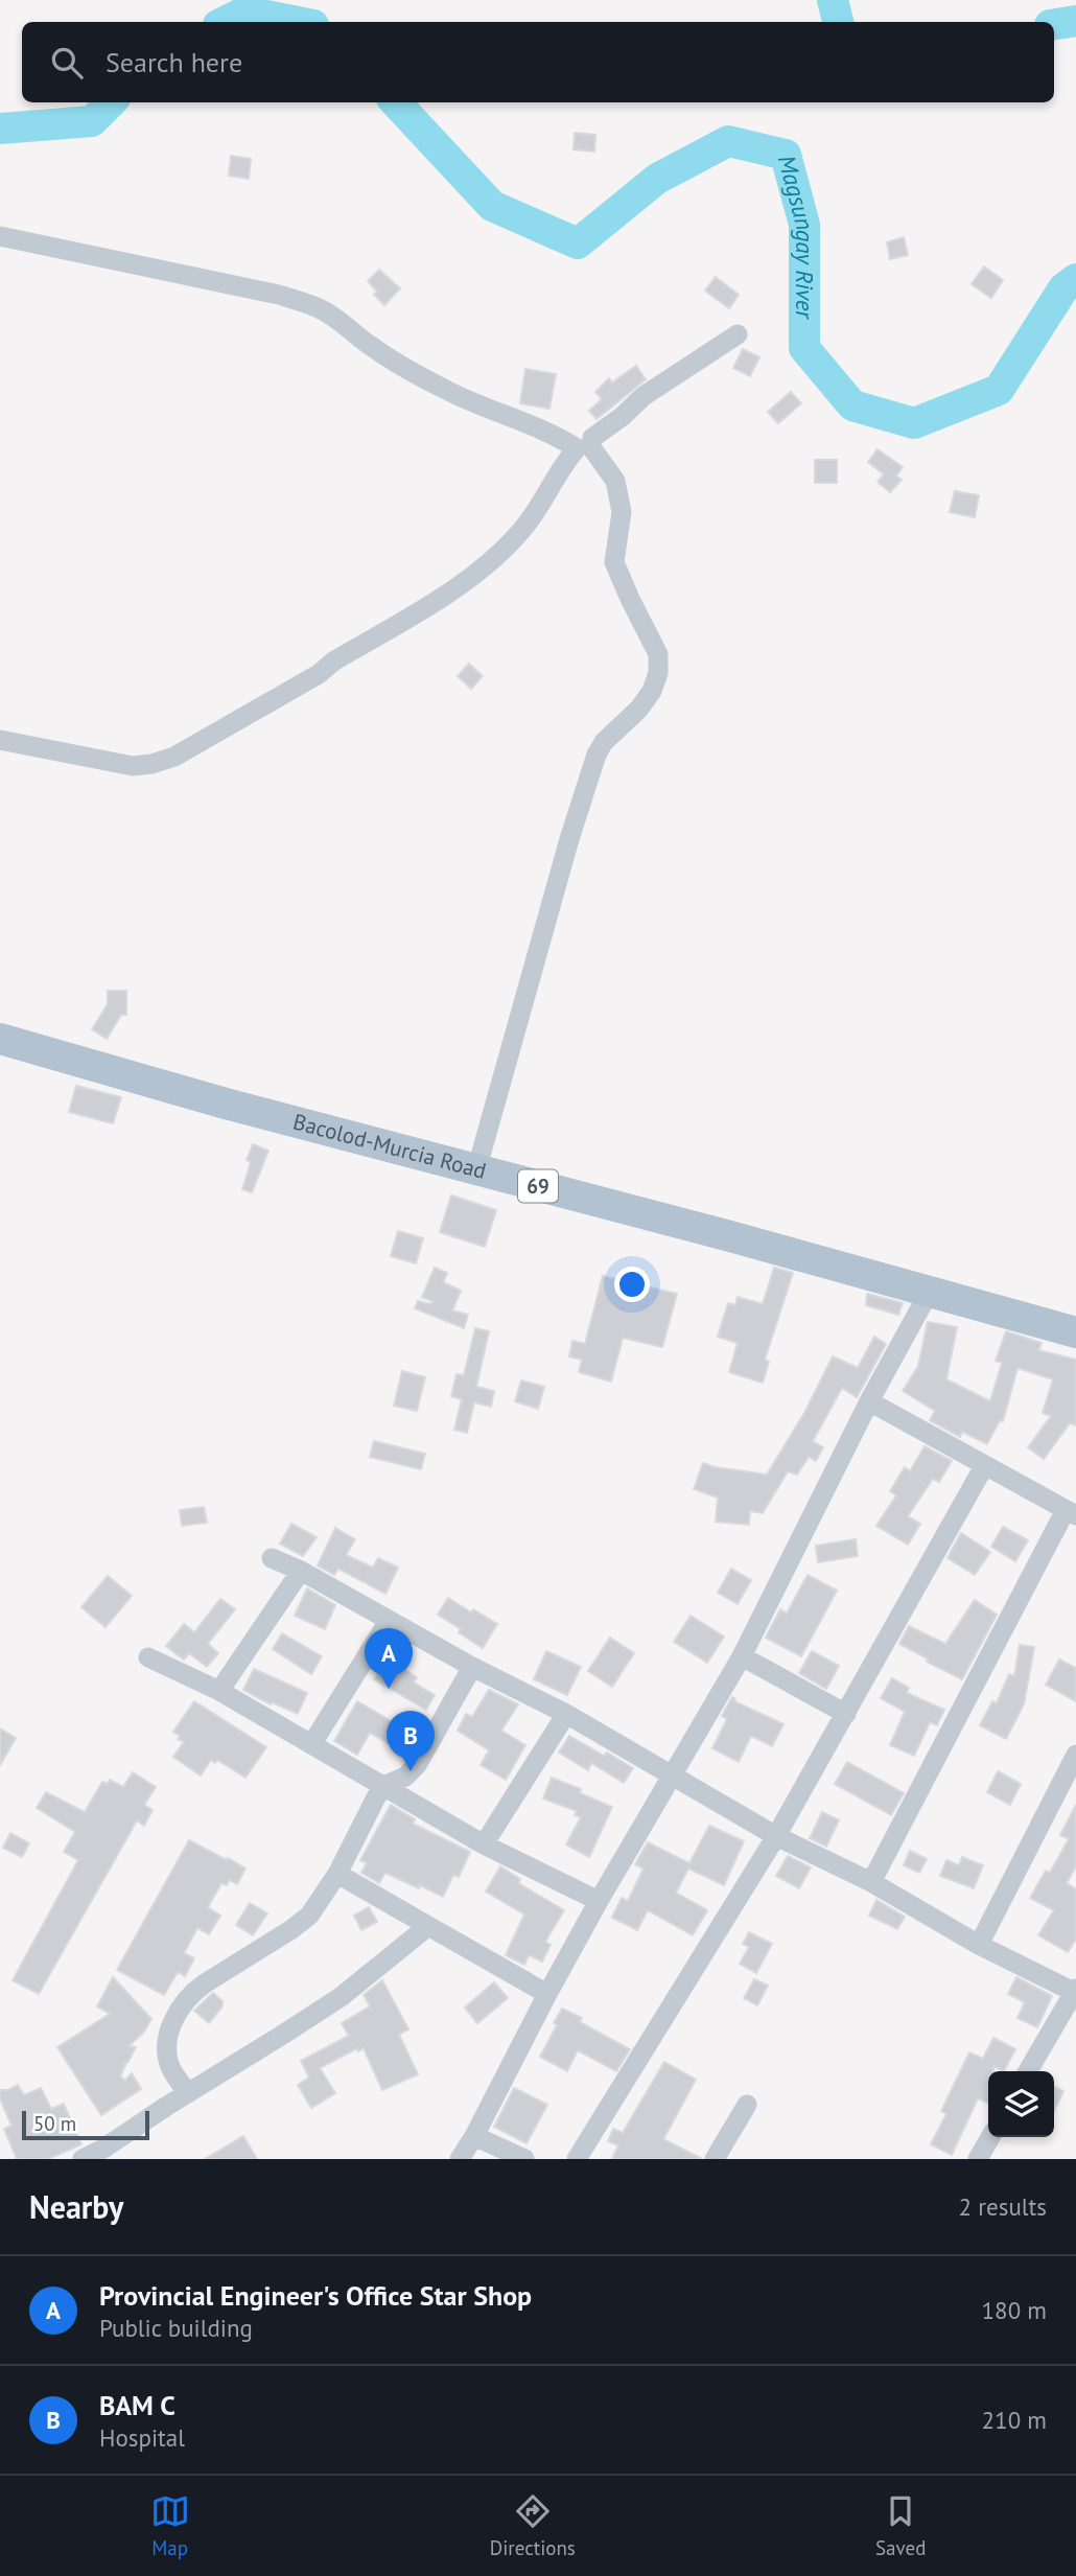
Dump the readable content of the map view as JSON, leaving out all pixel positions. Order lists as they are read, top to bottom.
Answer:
{
  "streets": {
    "main road": ["Bacolod-Murcia Road", "69"]
  },
  "water": ["Magsungay River"],
  "scale_bar": "50 m",
  "page": {
    "search": "Search here",
    "pins": ["A", "B"],
    "scale": "50 m",
    "heading": ["Nearby", "2 results"],
    "list": [
      {
        "mark": "A",
        "name": "Provincial Engineer's Office Star Shop",
        "note": "Public building",
        "value": "180 m"
      },
      {
        "mark": "B",
        "name": "BAM C",
        "note": "Hospital",
        "value": "210 m"
      }
    ],
    "nav": ["Map", "Directions", "Saved"]
  }
}
